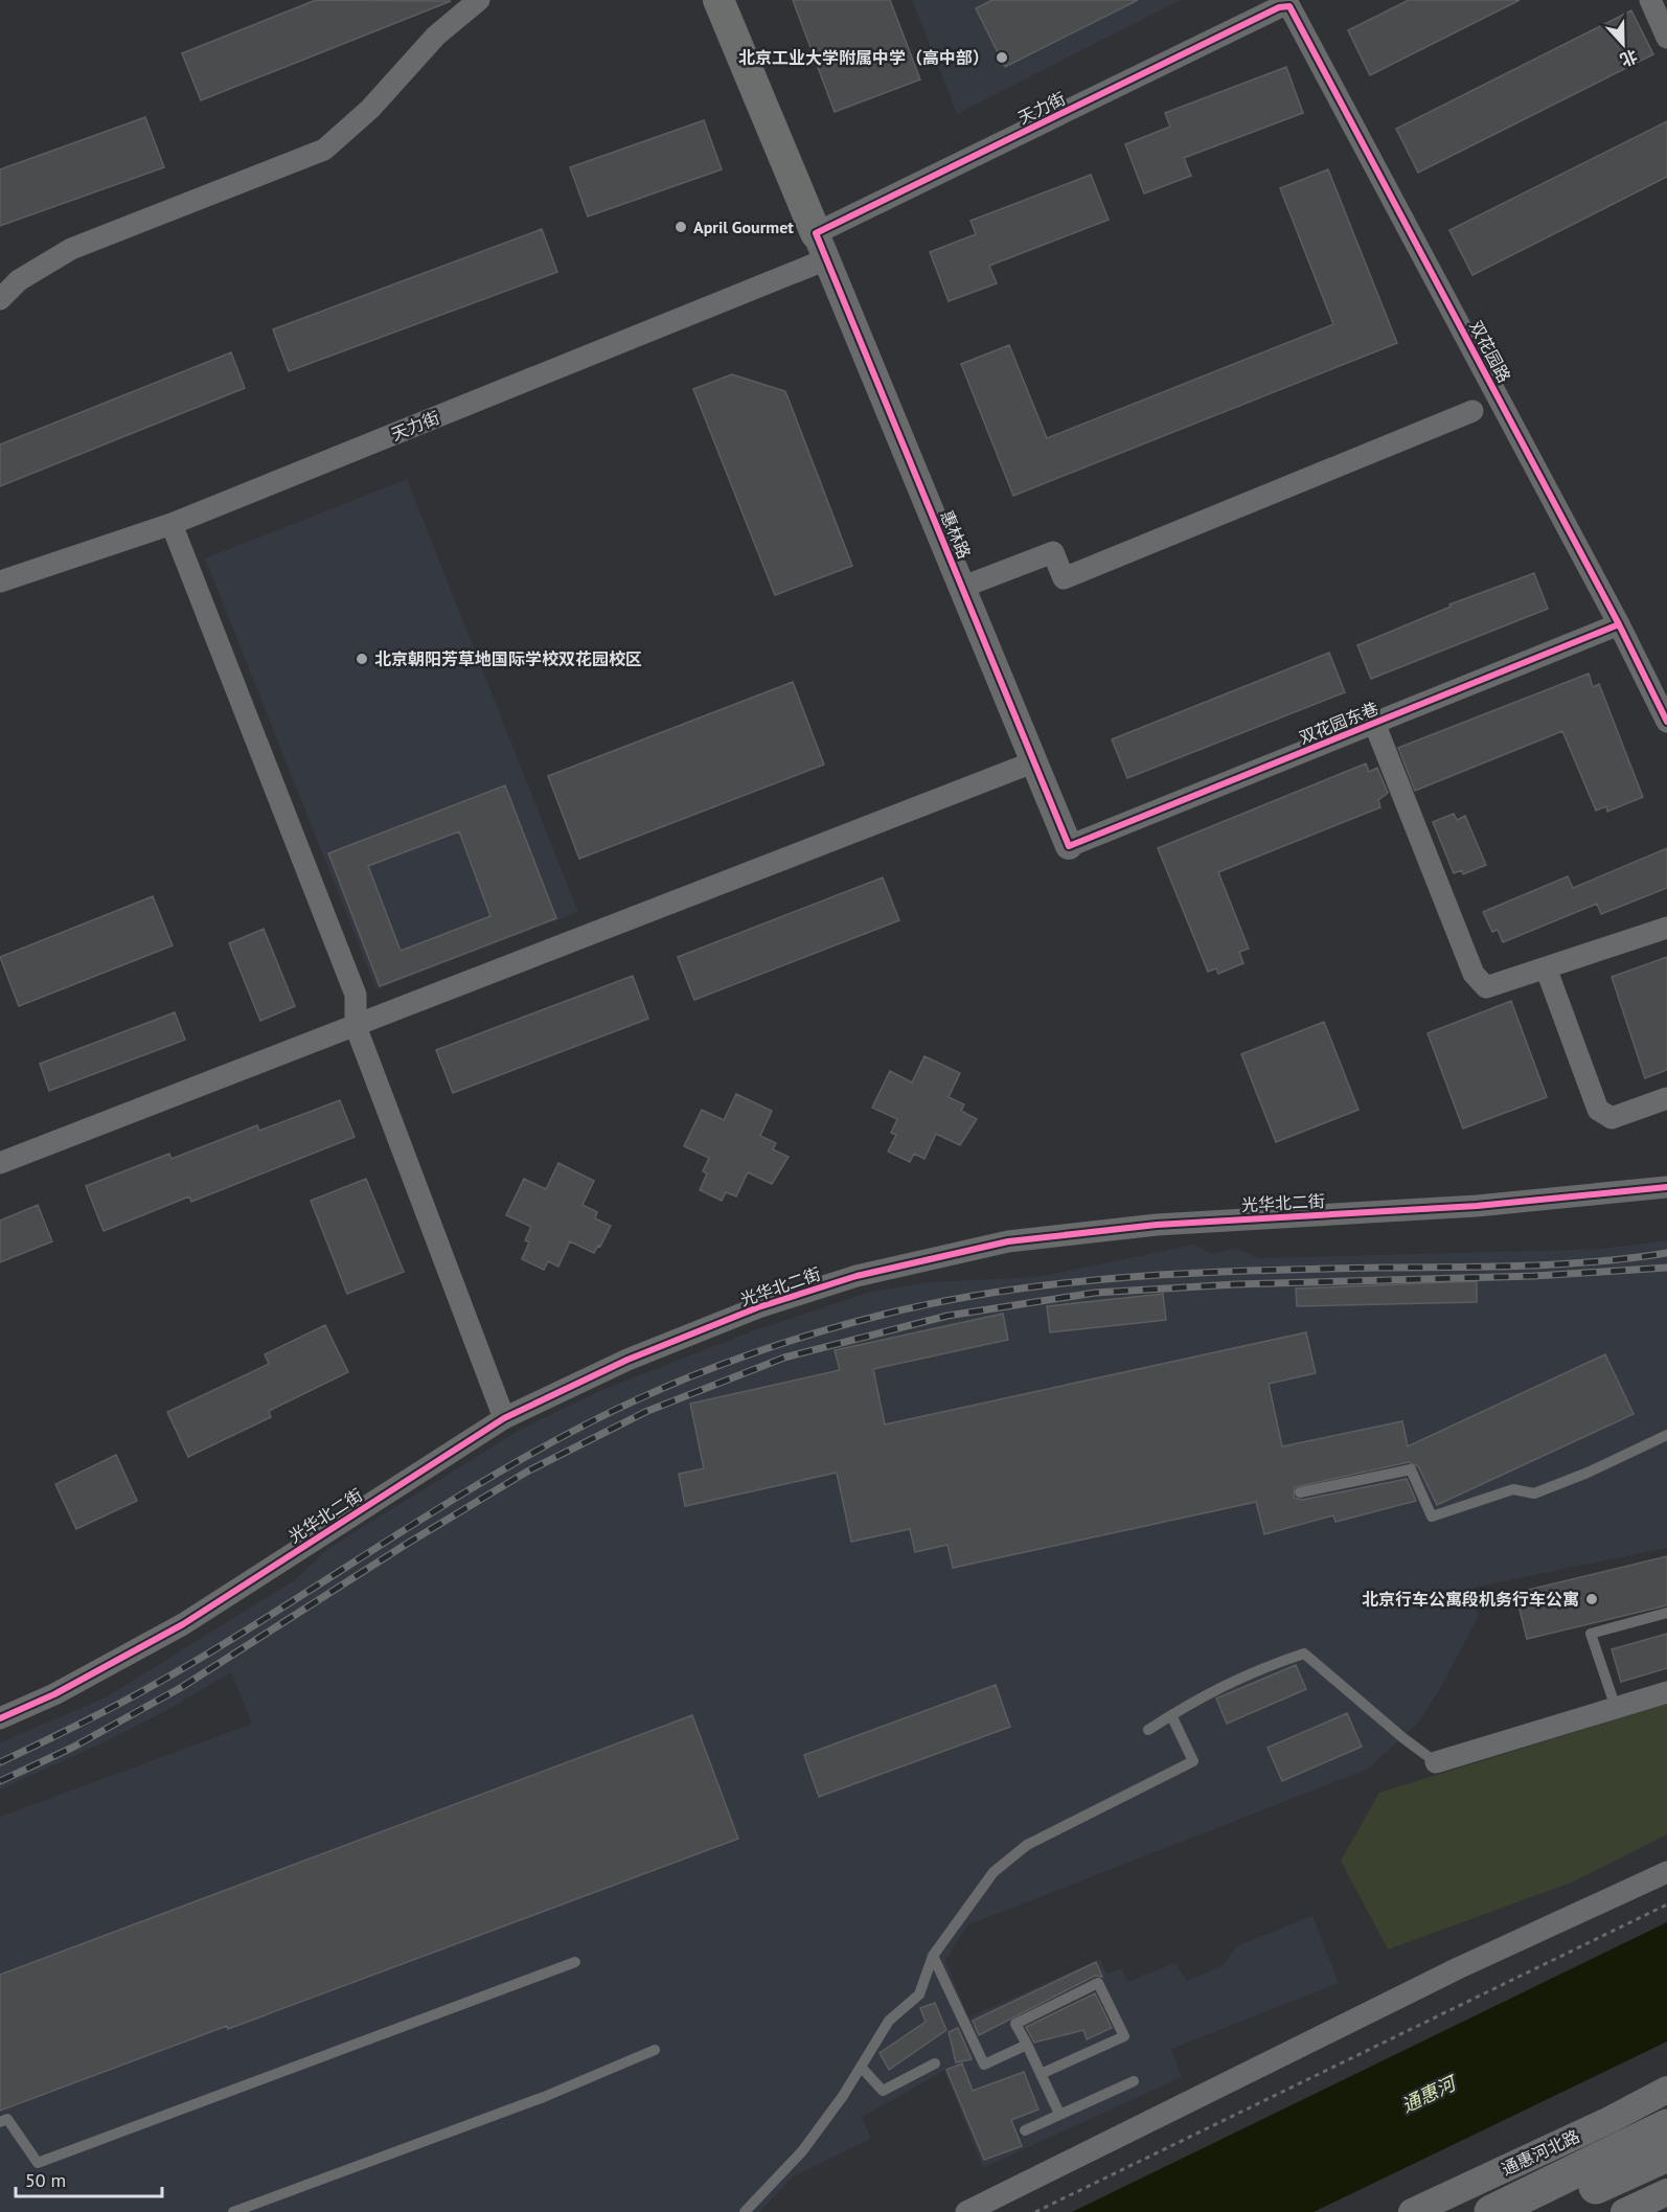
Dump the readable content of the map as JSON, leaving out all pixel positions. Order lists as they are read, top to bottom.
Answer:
{
  "streets": {
    "highway": ["通惠河北路"],
    "street": [
      "天力街",
      "双花园路",
      "惠林路",
      "双花园东巷",
      "光华北二街"
    ]
  },
  "crossings": [
    ["天力街", "双花园路"],
    ["天力街", "惠林路"],
    ["双花园路", "双花园东巷"],
    ["惠林路", "双花园东巷"]
  ],
  "water": ["通惠河"],
  "places": [
    "北京工业大学附属中学（高中部）",
    "April Gourmet",
    "北京朝阳芳草地国际学校双花园校区",
    "北京行车公寓段机务行车公寓"
  ],
  "scale_bar": "50 m",
  "north": "bottom"
}
